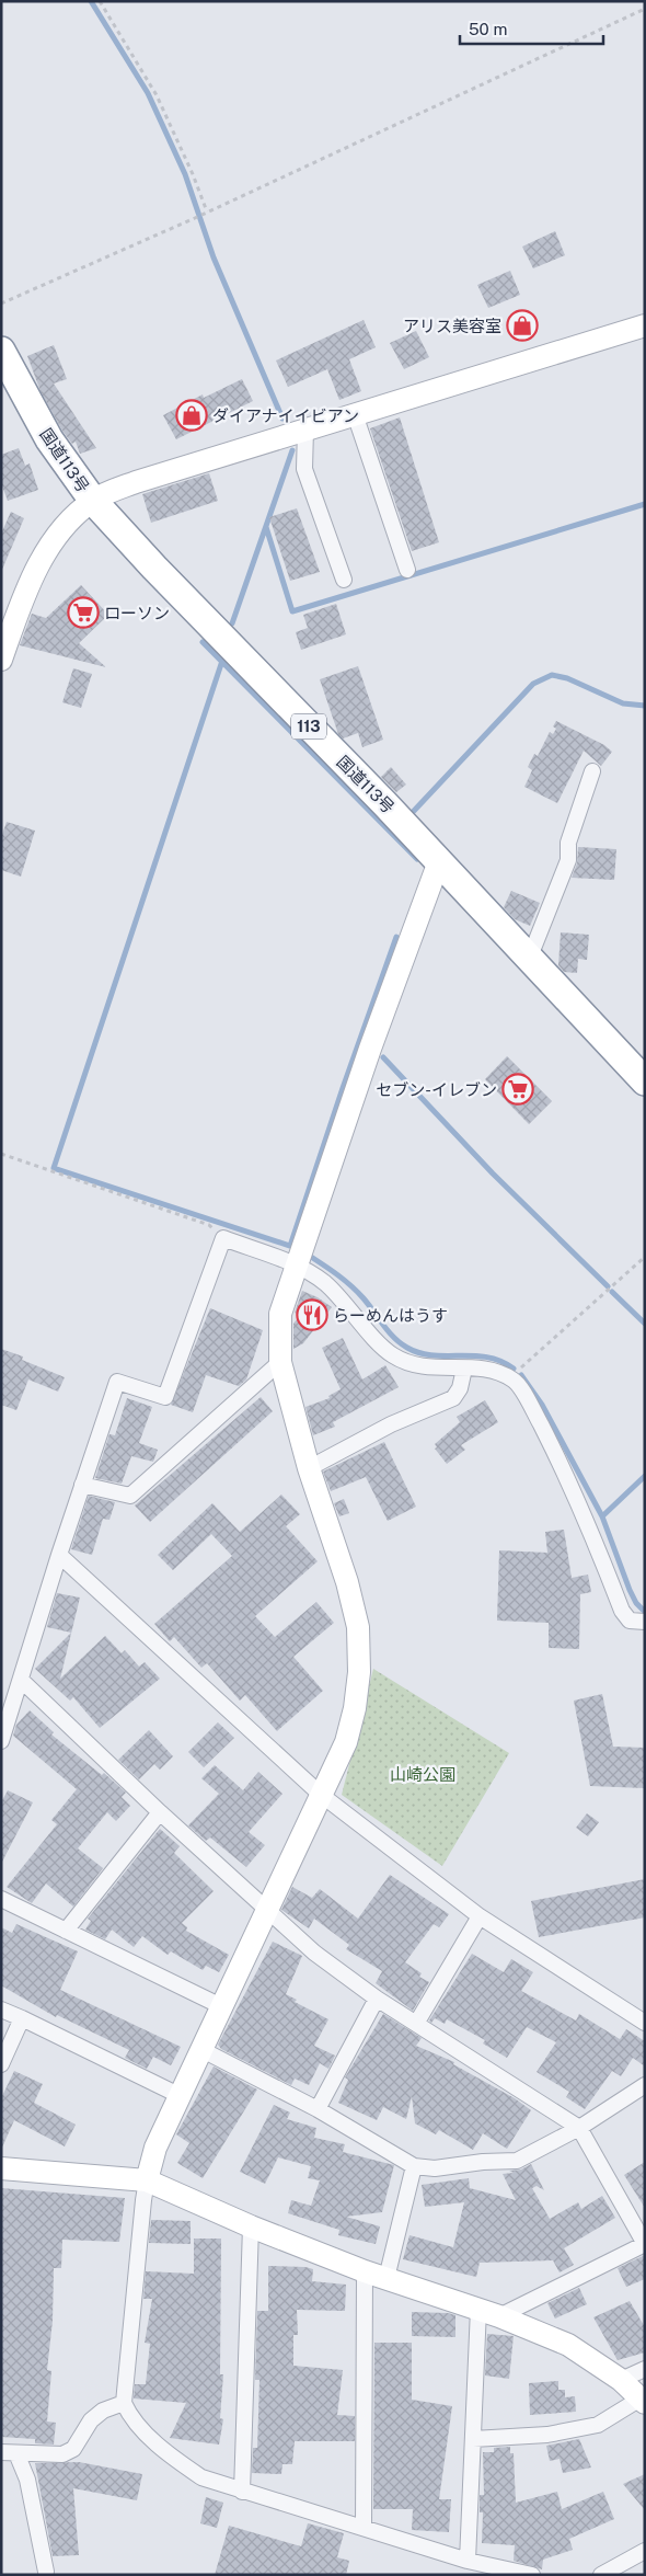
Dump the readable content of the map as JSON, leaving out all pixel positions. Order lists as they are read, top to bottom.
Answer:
{
  "streets": {
    "highway": ["国道113号", "113"]
  },
  "parks": ["山崎公園"],
  "places": {
    "shop": ["アリス美容室", "ダイアナイイビアン"],
    "supermarket": ["ローソン", "セブン-イレブン"],
    "restaurant": ["らーめんはうす"]
  },
  "scale_bar": "50 m"
}
